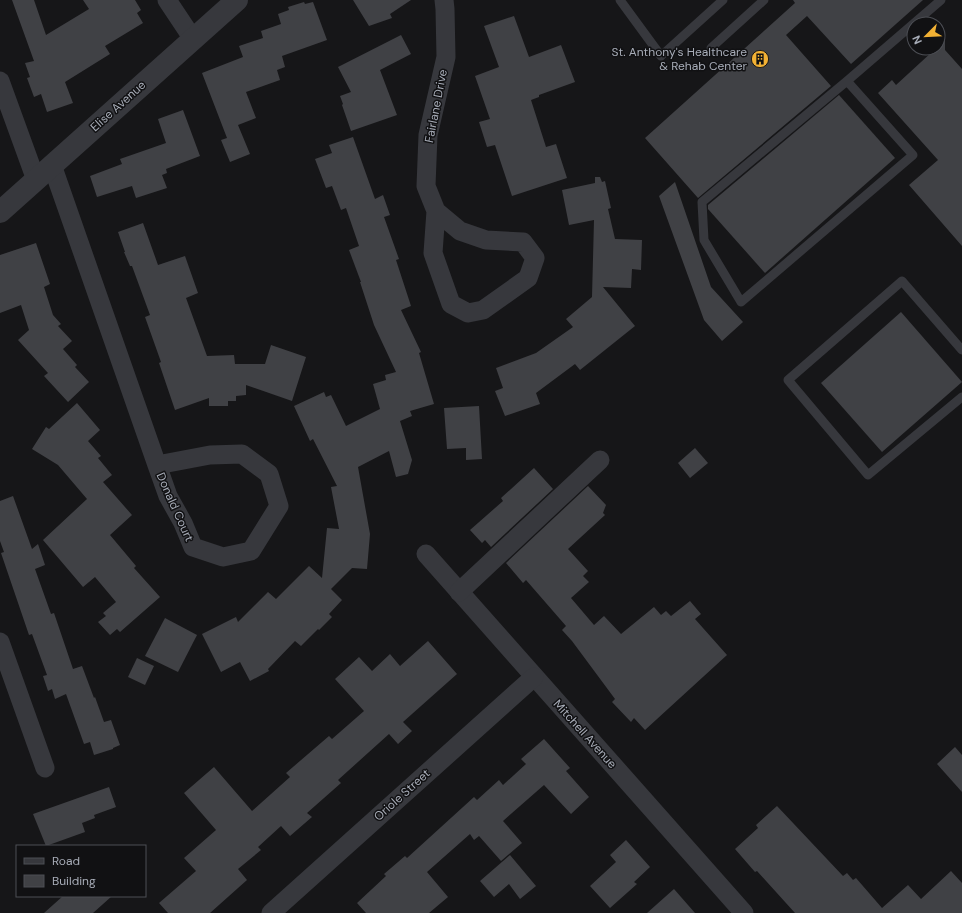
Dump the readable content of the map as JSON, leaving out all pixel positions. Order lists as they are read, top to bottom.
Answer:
{
  "streets": {
    "street": [
      "Elise Avenue",
      "Fairlane Drive",
      "Donald Court",
      "Mitchell Avenue",
      "Oriole Street"
    ]
  },
  "crossings": [
    ["Elise Avenue", "Donald Court"],
    ["Mitchell Avenue", "Oriole Street"]
  ],
  "places": {
    "building": ["St. Anthony's Healthcare & Rehab Center"]
  },
  "legend": ["Road", "Building"],
  "north": "bottom left"
}
